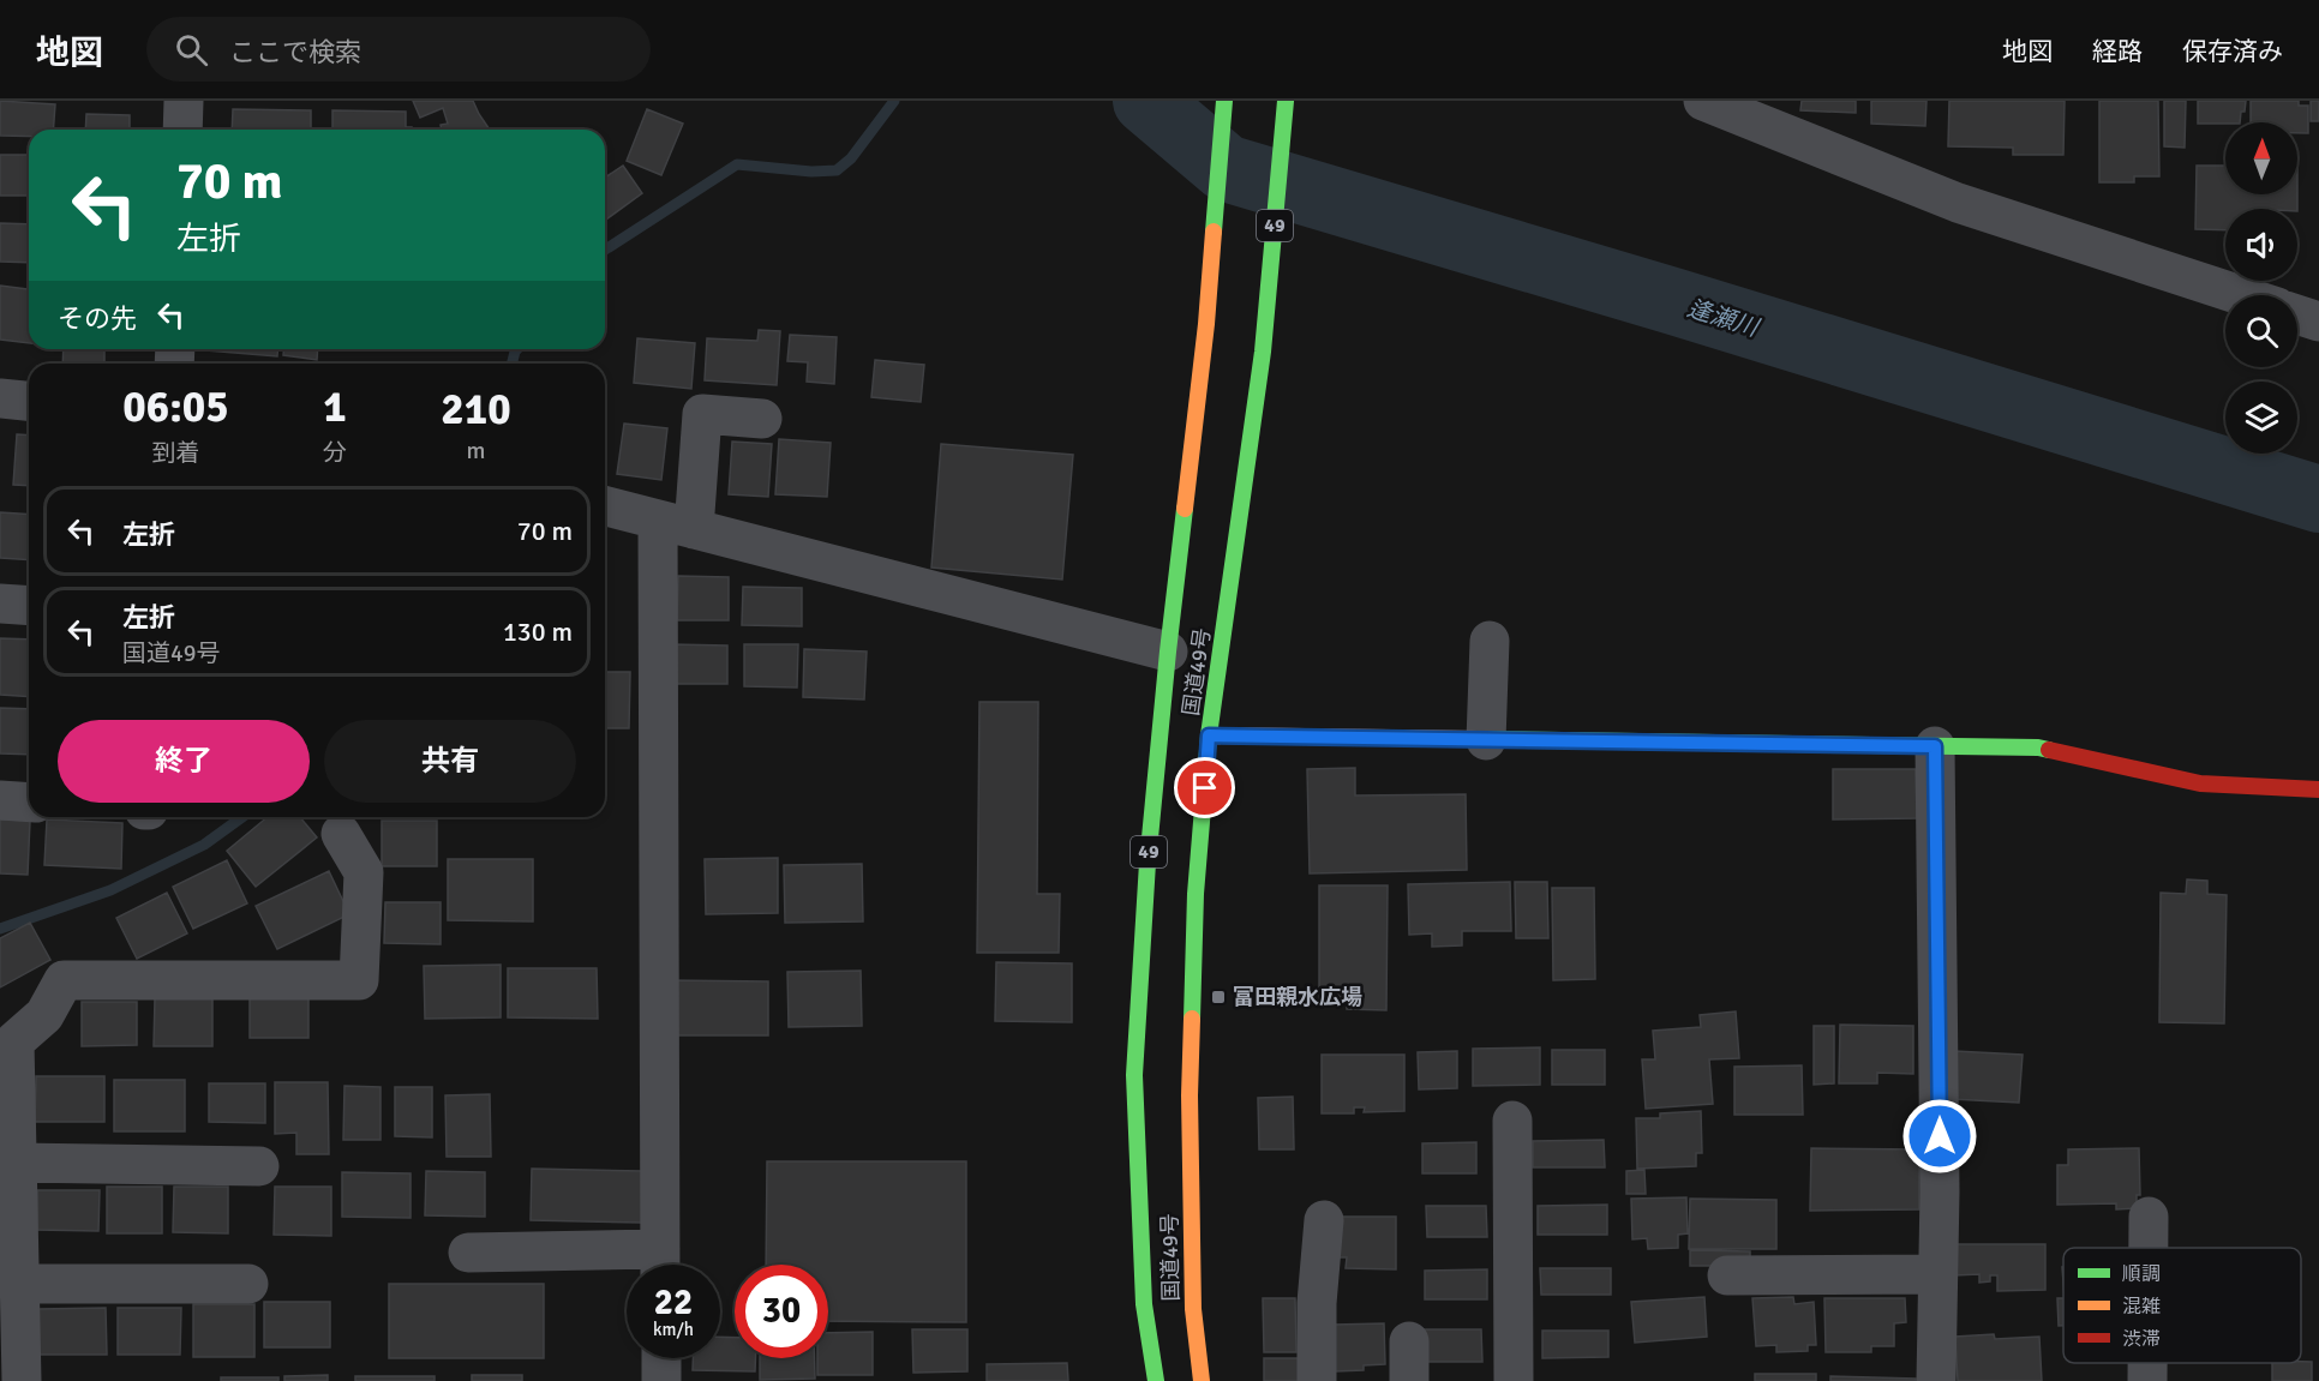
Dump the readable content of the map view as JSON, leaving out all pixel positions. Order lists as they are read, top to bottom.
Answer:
{
  "streets": {
    "main road": ["49", "国道49号"]
  },
  "water": ["逢瀬川"],
  "places": {
    "transit": ["富田親水広場"]
  },
  "legend": ["順調", "混雑", "渋滞"],
  "north": "top",
  "page": {
    "header": "地図",
    "search": "ここで検索",
    "nav": ["地図", "経路", "保存済み"],
    "turn": ["70 m", "左折"],
    "then": "その先",
    "eta": [
      "06:05",
      "到着",
      "1",
      "分",
      "210",
      "m"
    ],
    "list": [
      {
        "name": "左折",
        "value": "70 m"
      },
      {
        "name": "左折",
        "note": "国道49号",
        "value": "130 m"
      }
    ],
    "buttons": ["終了", "共有"],
    "speed": "22 km/h",
    "limit": "30"
  }
}
